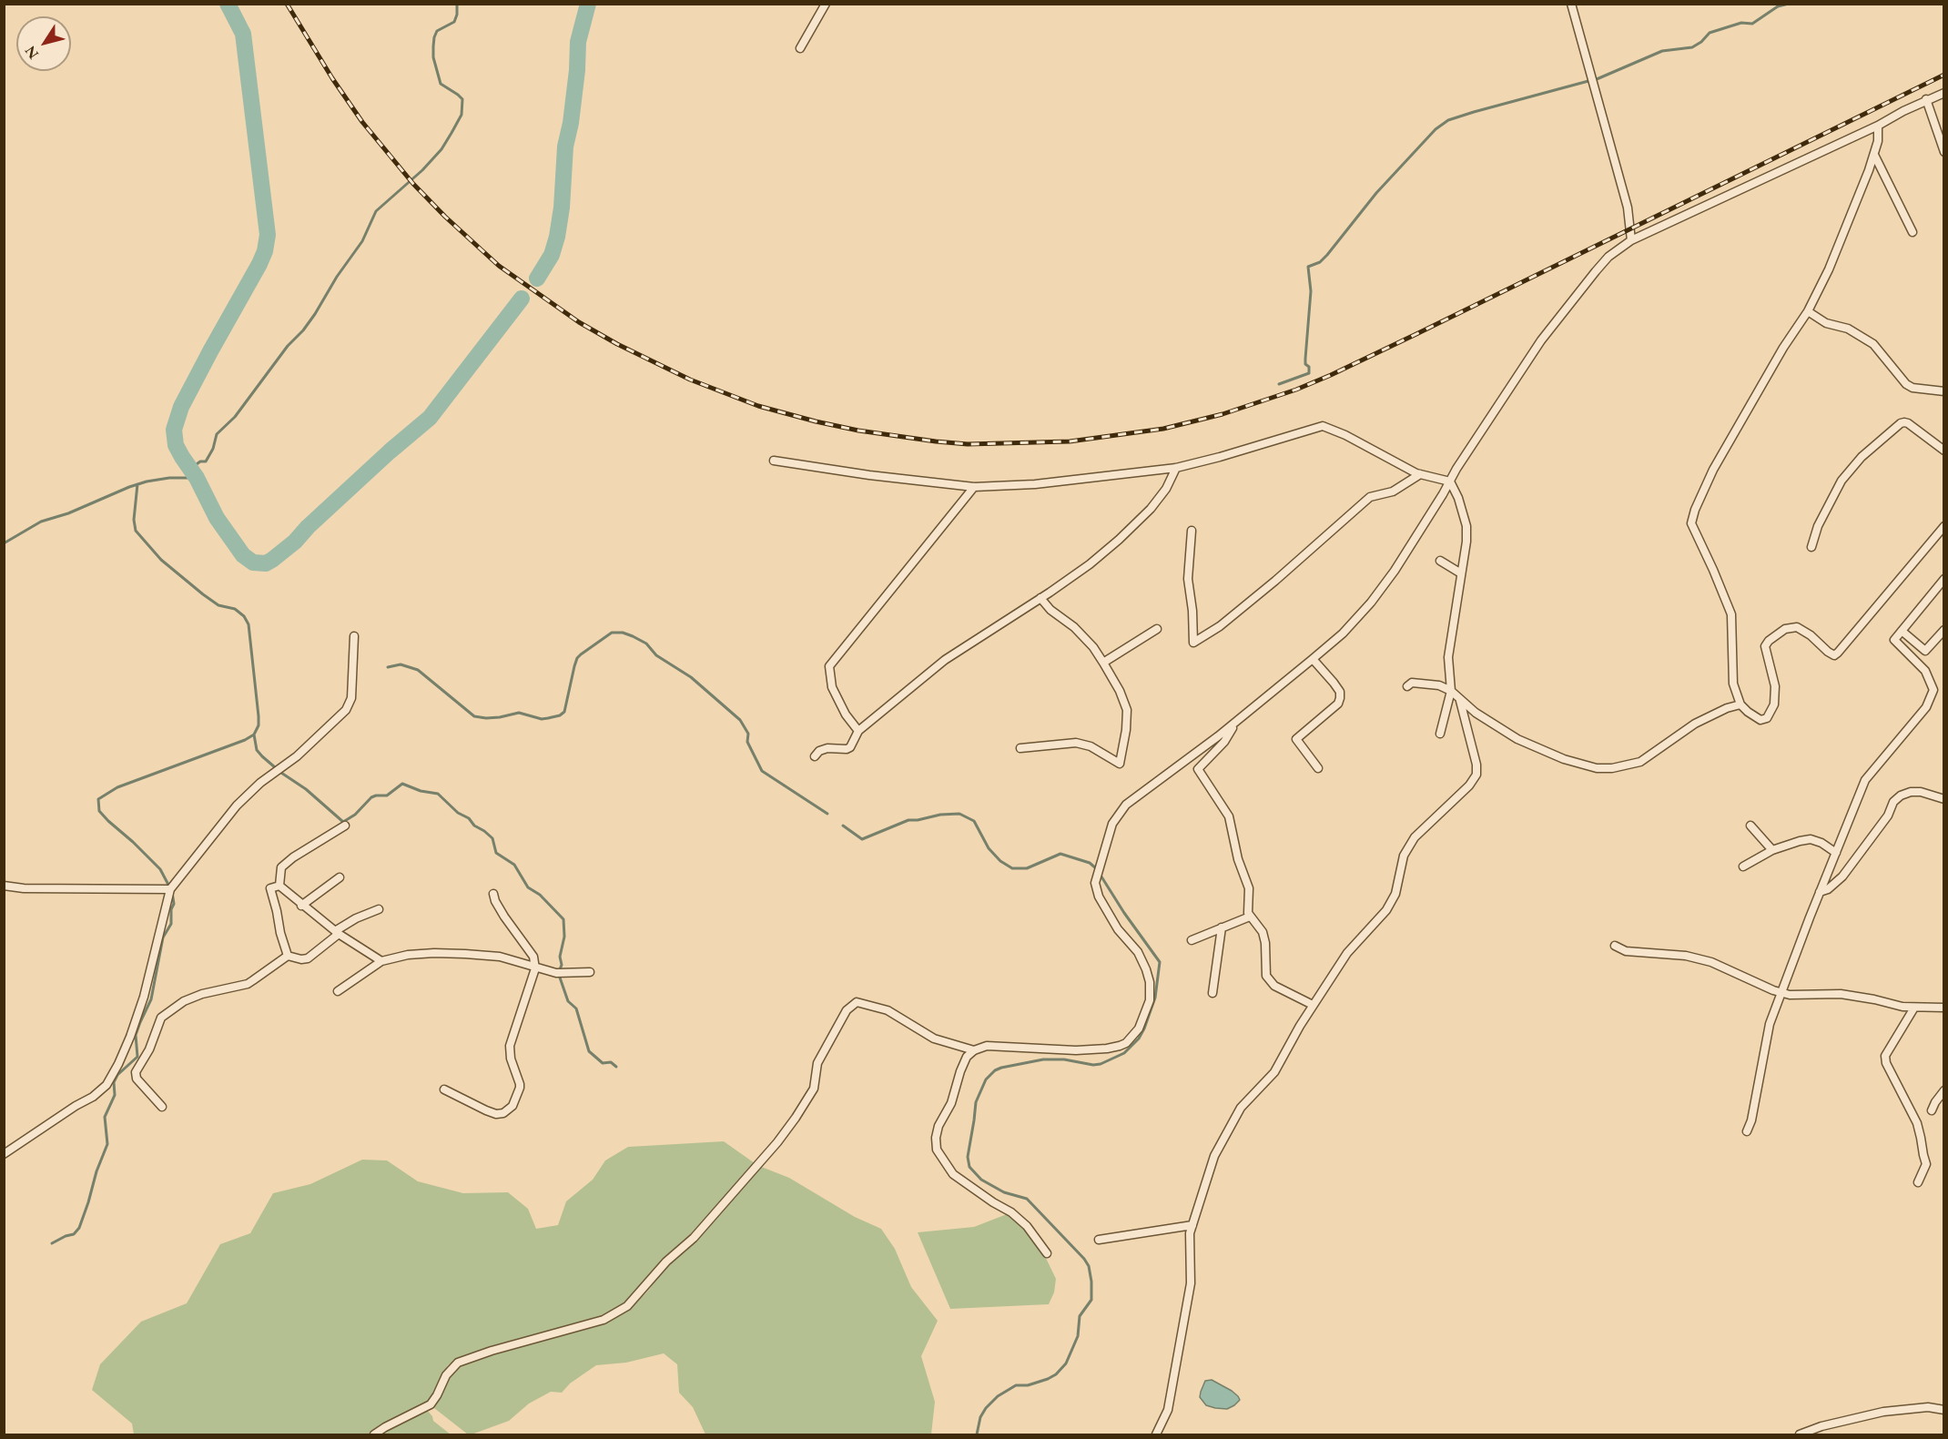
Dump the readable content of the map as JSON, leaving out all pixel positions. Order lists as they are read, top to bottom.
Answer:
{
  "north": "bottom left"
}
